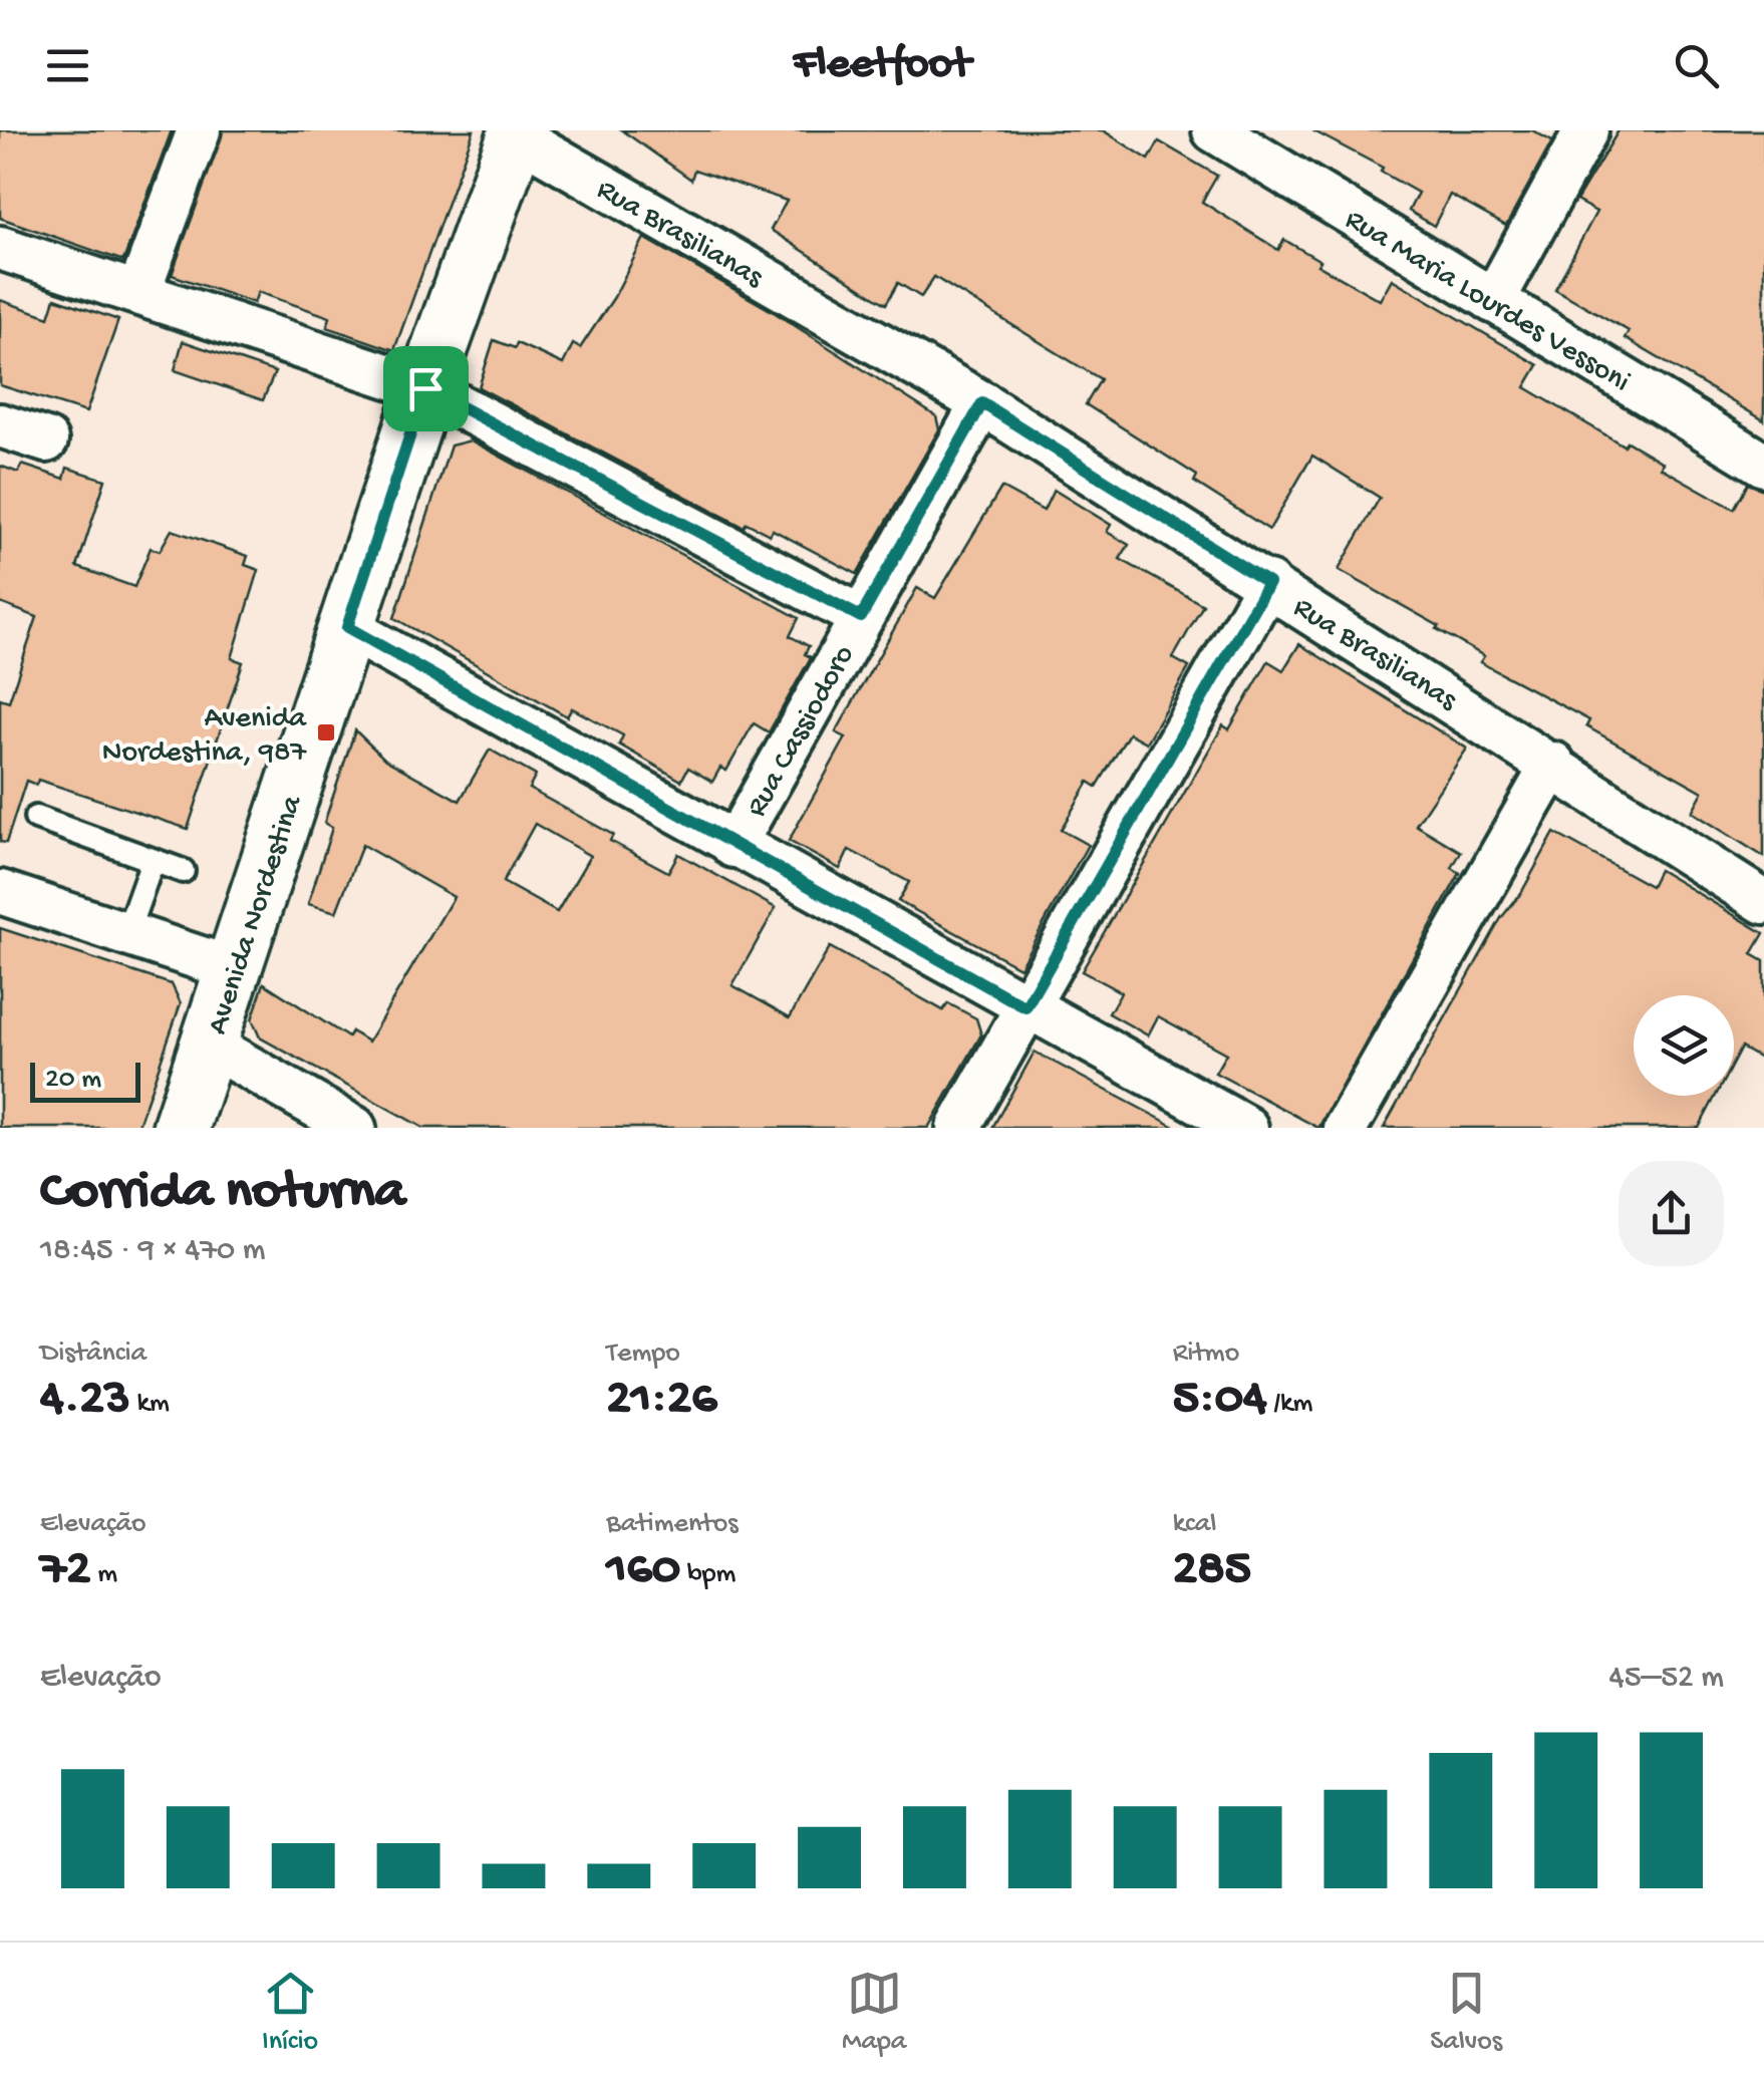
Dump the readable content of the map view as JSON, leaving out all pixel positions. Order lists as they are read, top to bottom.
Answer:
{
  "streets": {
    "main road": ["Avenida Nordestina"],
    "street": ["Rua Brasilianas", "Rua Maria Lourdes Vessoni", "Rua Cassiodoro"]
  },
  "crossings": [
    ["Rua Brasilianas", "Rua Cassiodoro"],
    ["Rua Brasilianas", "Avenida Nordestina"]
  ],
  "places": {
    "transit": ["Avenida Nordestina, 987"]
  },
  "scale_bar": "20 m",
  "page": {
    "header": "Fleetfoot",
    "scale": "20 m",
    "heading": ["Corrida noturna", "18:45 · 9 × 470 m"],
    "stats": [
      ["Distância", "4.23 km"],
      ["Tempo", "21:26"],
      ["Ritmo", "5:04 /km"],
      ["Elevação", "72 m"],
      ["Batimentos", "160 bpm"],
      ["kcal", "285"]
    ],
    "chart": ["Elevação", "45–52 m"],
    "tabs": ["Início", "Mapa", "Salvos"]
  }
}
